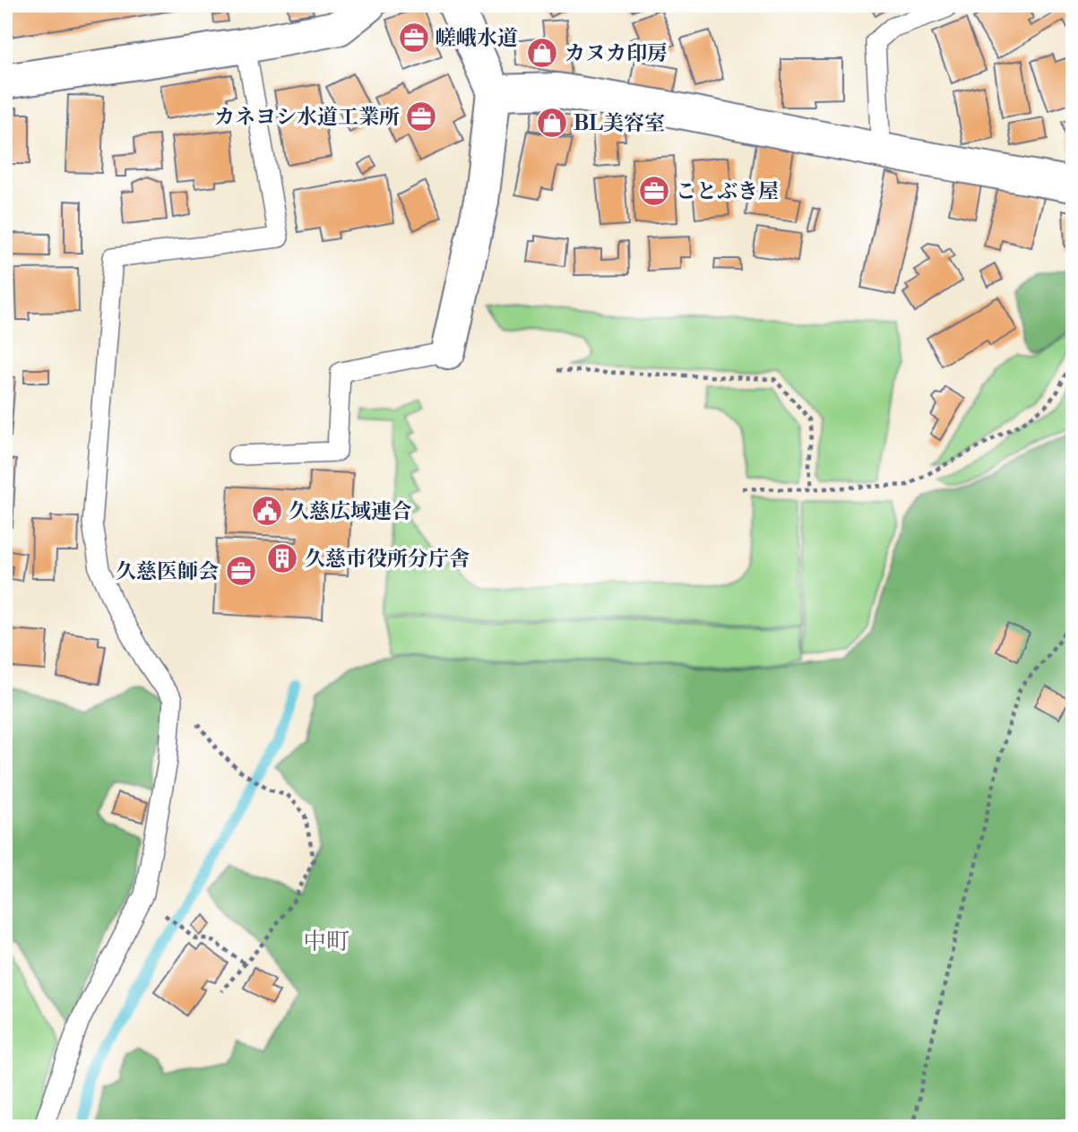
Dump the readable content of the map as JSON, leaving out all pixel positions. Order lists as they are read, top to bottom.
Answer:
{
  "districts": ["中町"],
  "places": {
    "office": [
      "嵯峨水道",
      "カネヨシ水道工業所",
      "ことぶき屋",
      "久慈医師会"
    ],
    "shop": ["カヌカ印房", "BL美容室"],
    "public building": ["久慈広域連合"],
    "building": ["久慈市役所分庁舎"]
  }
}
